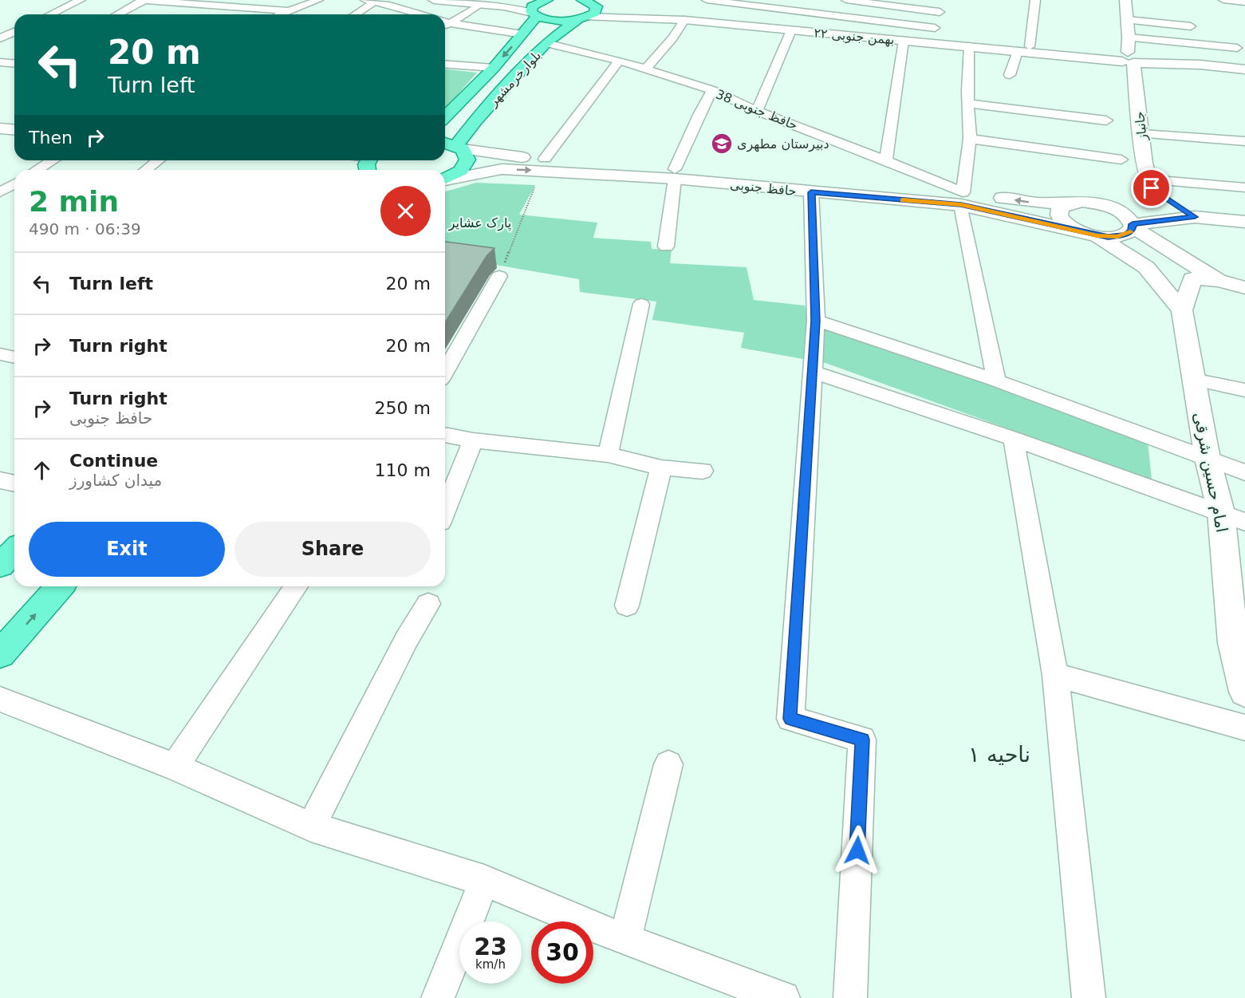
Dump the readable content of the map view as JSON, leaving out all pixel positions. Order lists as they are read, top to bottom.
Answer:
{
  "streets": {
    "main road": ["بلوارخرمشهر"],
    "street": [
      "۲۲ بهمن جنوبی",
      "حافظ جنوبی 38",
      "جانباز",
      "حافظ جنوبی",
      "امام حسین شرقی"
    ]
  },
  "crossings": [
    ["۲۲ بهمن جنوبی", "بلوارخرمشهر"],
    ["۲۲ بهمن جنوبی", "جانباز"],
    ["بلوارخرمشهر", "حافظ جنوبی 38"],
    ["بلوارخرمشهر", "حافظ جنوبی"],
    ["حافظ جنوبی 38", "حافظ جنوبی"]
  ],
  "districts": ["ناحیه ۱"],
  "parks": ["پارک عشایر"],
  "places": {
    "school or university": ["دبیرستان مطهری"]
  },
  "page": {
    "turn": ["20 m", "Turn left"],
    "then": "Then",
    "heading": ["2 min", "490 m · 06:39"],
    "list": [
      {
        "name": "Turn left",
        "value": "20 m"
      },
      {
        "name": "Turn right",
        "value": "20 m"
      },
      {
        "name": "Turn right",
        "note": "حافظ جنوبی",
        "value": "250 m"
      },
      {
        "name": "Continue",
        "note": "میدان کشاورز",
        "value": "110 m"
      }
    ],
    "buttons": ["Exit", "Share"],
    "speed": "23 km/h",
    "limit": "30"
  }
}
